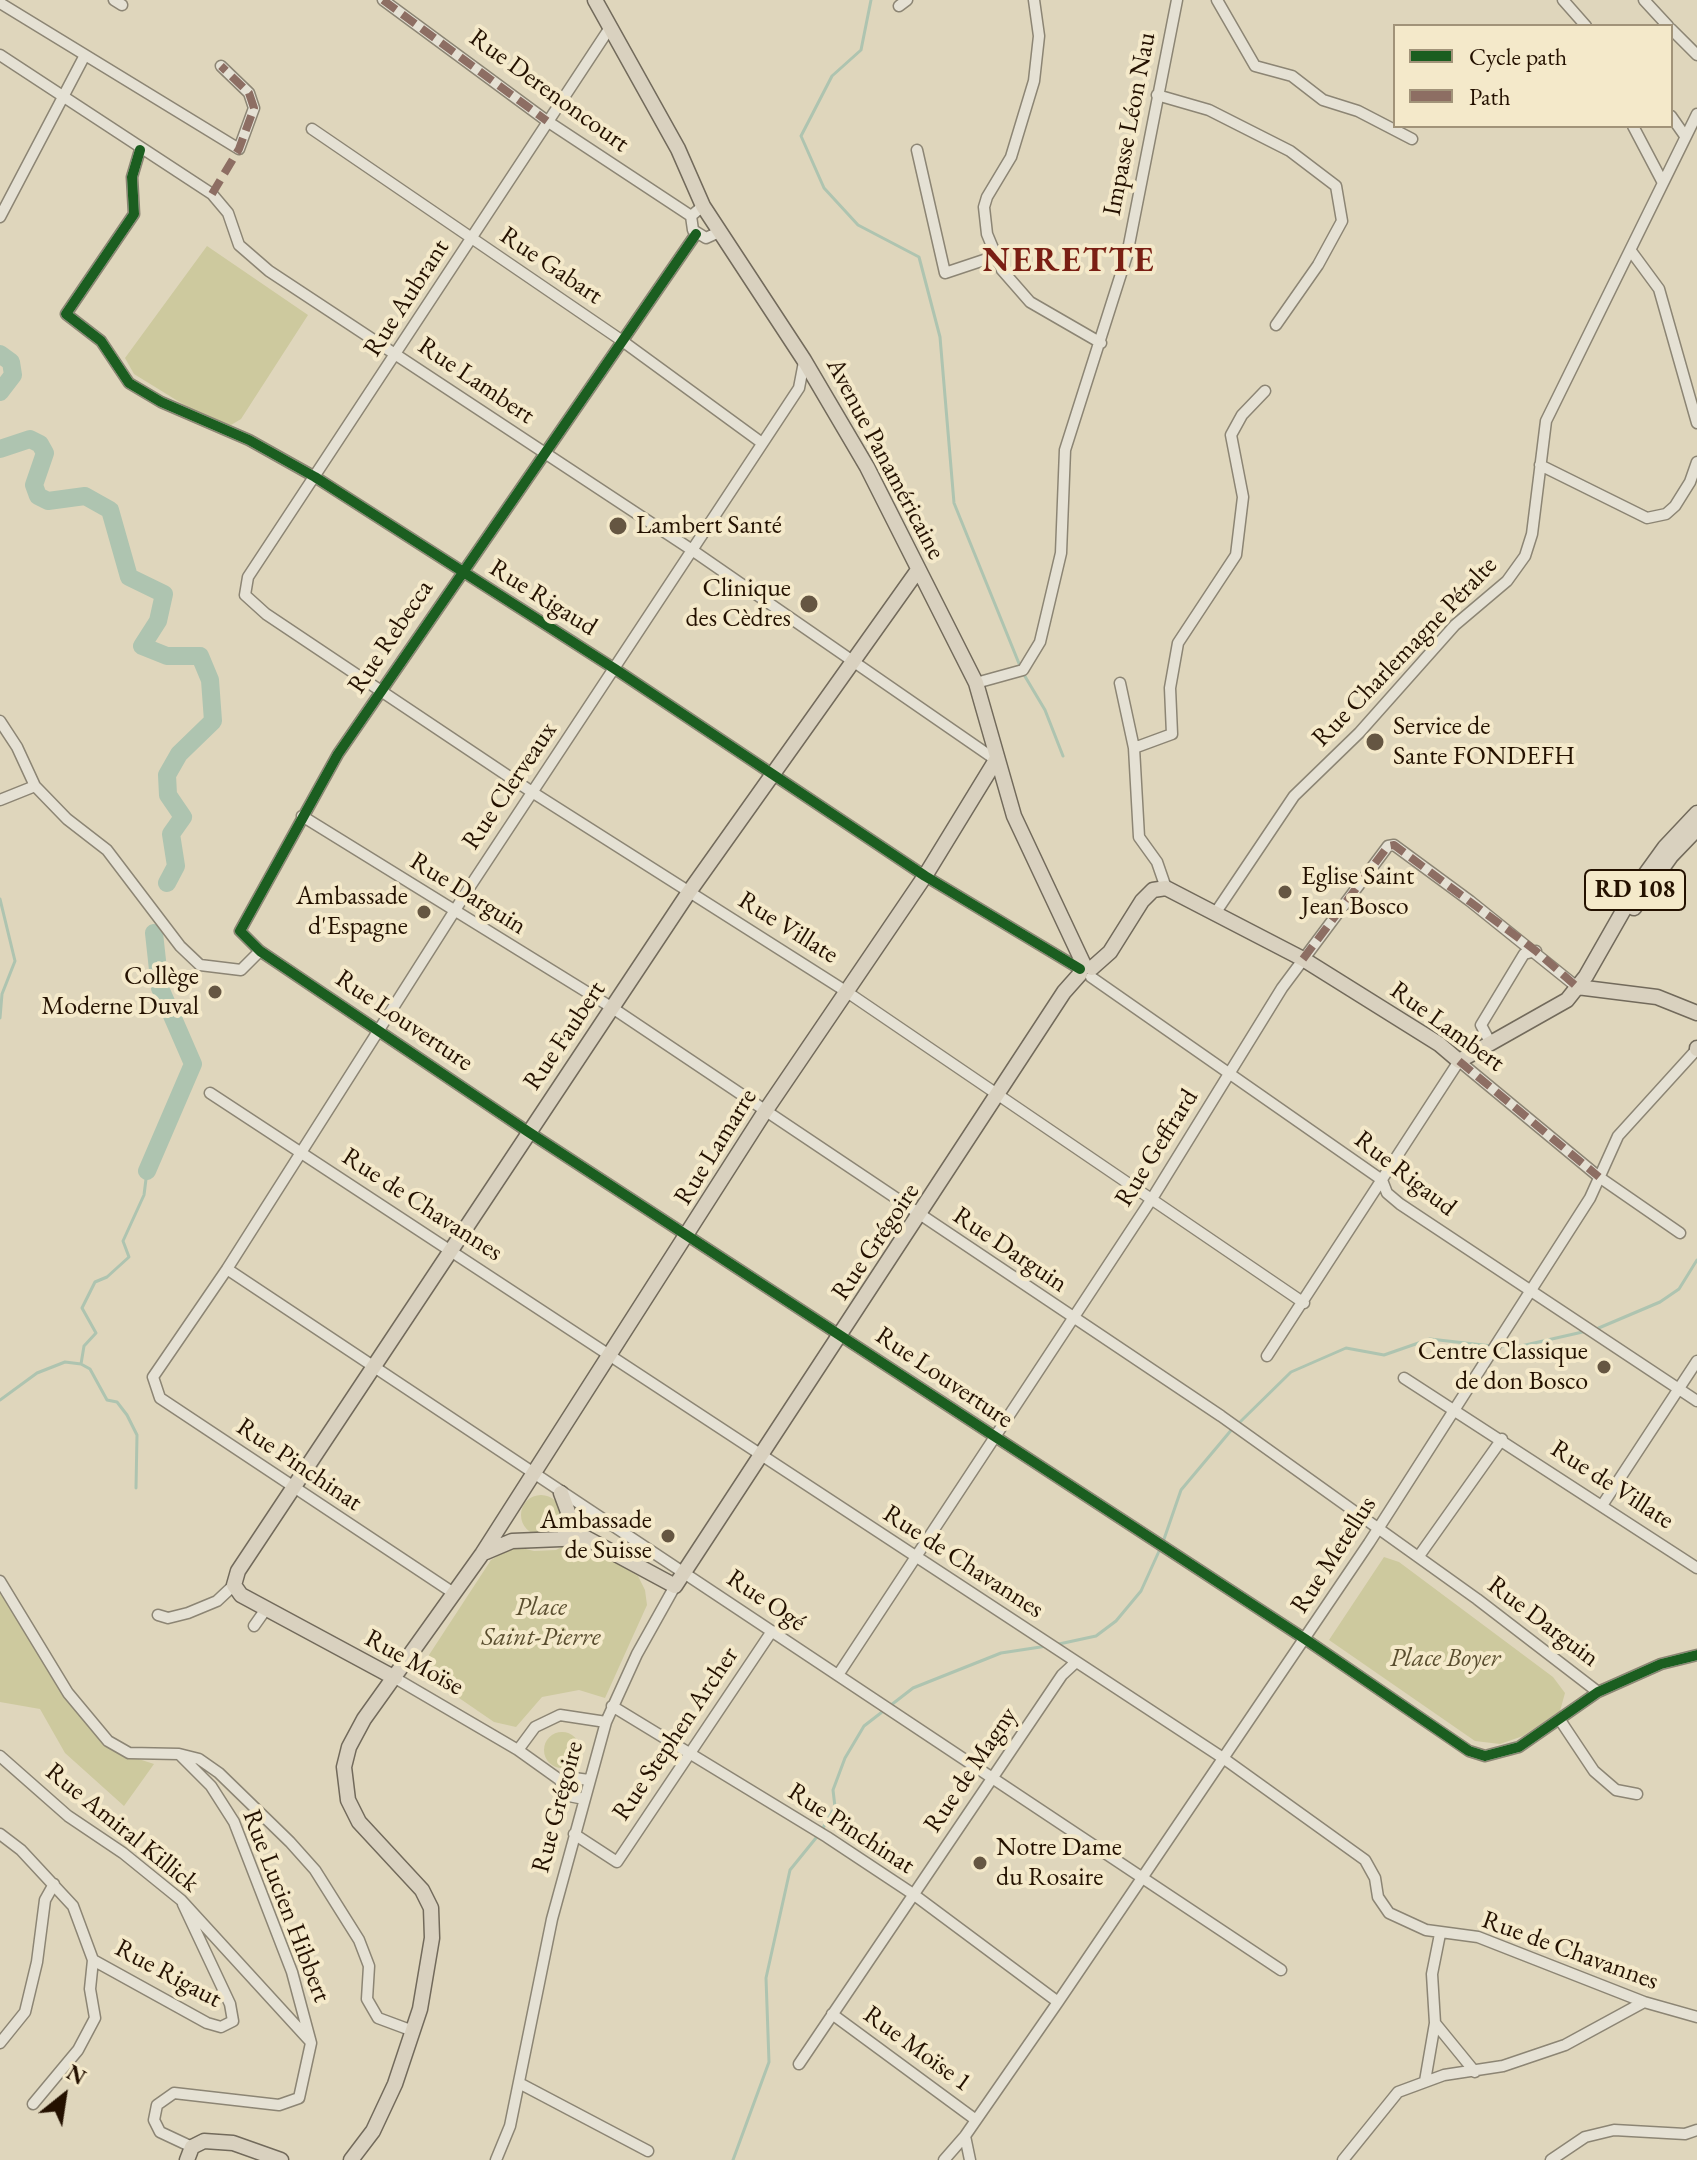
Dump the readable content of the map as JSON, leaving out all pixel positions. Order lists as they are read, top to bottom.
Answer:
{
  "streets": {
    "main road": [
      "Rue Lambert",
      "Avenue Panaméricaine",
      "RD 108",
      "Rue Faubert",
      "Rue Lamarre",
      "Rue Grégoire",
      "Rue Moïse"
    ],
    "street": [
      "Rue Derenoncourt",
      "Impasse Léon Nau",
      "Rue Gabart",
      "Rue Aubrant",
      "Rue Rigaud",
      "Rue Rebecca",
      "Rue Charlemagne Péralte",
      "Rue Clerveaux",
      "Rue Darguin",
      "Rue Villate",
      "Rue Louverture",
      "Rue Geffrard",
      "Rue de Chavannes",
      "Rue Pinchinat",
      "Rue de Villate",
      "Rue Metellus",
      "Rue Ogé",
      "Rue Stephen Archer",
      "Rue de Magny",
      "Rue Amiral Killick",
      "Rue Lucien Hibbert",
      "Rue Rigaut",
      "Rue Moïse 1"
    ]
  },
  "crossings": [
    ["Rue Derenoncourt", "Rue Aubrant"],
    ["Rue Derenoncourt", "Avenue Panaméricaine"],
    ["Impasse Léon Nau", "Avenue Panaméricaine"],
    ["Rue Gabart", "Rue Aubrant"],
    ["Rue Gabart", "Rue Rebecca"],
    ["Rue Gabart", "Rue Clerveaux"],
    ["Rue Aubrant", "Rue Lambert"],
    ["Rue Aubrant", "Avenue Panaméricaine"],
    ["Rue Aubrant", "Rue Rigaud"],
    ["Rue Aubrant", "Rue Villate"],
    ["Rue Lambert", "Avenue Panaméricaine"],
    ["Rue Lambert", "Rue Rigaud"],
    ["Rue Lambert", "Rue Rebecca"],
    ["Rue Lambert", "Rue Charlemagne Péralte"],
    ["Rue Lambert", "Rue Clerveaux"],
    ["Rue Lambert", "RD 108"],
    ["Rue Lambert", "Rue Faubert"],
    ["Rue Lambert", "Rue Lamarre"],
    ["Rue Lambert", "Rue Geffrard"],
    ["Rue Lambert", "Rue Grégoire"],
    ["Rue Lambert", "Rue Metellus"],
    ["Avenue Panaméricaine", "Rue Rigaud"],
    ["Avenue Panaméricaine", "Rue Clerveaux"],
    ["Avenue Panaméricaine", "Rue Faubert"],
    ["Avenue Panaméricaine", "Rue Lamarre"],
    ["Avenue Panaméricaine", "Rue Grégoire"],
    ["Rue Rigaud", "Rue Rebecca"],
    ["Rue Rigaud", "Rue Clerveaux"],
    ["Rue Rigaud", "Rue Faubert"],
    ["Rue Rigaud", "Rue Lamarre"],
    ["Rue Rigaud", "Rue Geffrard"],
    ["Rue Rigaud", "Rue Grégoire"],
    ["Rue Rigaud", "Rue Metellus"],
    ["Rue Rebecca", "Rue Darguin"],
    ["Rue Rebecca", "Rue Villate"],
    ["Rue Rebecca", "Rue Louverture"],
    ["Rue Clerveaux", "Rue Darguin"],
    ["Rue Clerveaux", "Rue Villate"],
    ["Rue Clerveaux", "Rue Louverture"],
    ["Rue Clerveaux", "Rue de Chavannes"],
    ["Rue Clerveaux", "Rue Pinchinat"],
    ["Rue Clerveaux", "Rue Ogé"],
    ["RD 108", "Rue Geffrard"],
    ["Rue Darguin", "Rue Faubert"],
    ["Rue Darguin", "Rue Lamarre"],
    ["Rue Darguin", "Rue Geffrard"],
    ["Rue Darguin", "Rue Grégoire"],
    ["Rue Darguin", "Rue Metellus"],
    ["Rue Villate", "Rue Faubert"],
    ["Rue Villate", "Rue Lamarre"],
    ["Rue Villate", "Rue Geffrard"],
    ["Rue Villate", "Rue Grégoire"],
    ["Rue Louverture", "Rue Faubert"],
    ["Rue Louverture", "Rue Lamarre"],
    ["Rue Louverture", "Rue Geffrard"],
    ["Rue Louverture", "Rue Grégoire"],
    ["Rue Louverture", "Rue Metellus"],
    ["Rue Faubert", "Rue de Chavannes"],
    ["Rue Faubert", "Rue Pinchinat"],
    ["Rue Faubert", "Rue Ogé"],
    ["Rue Faubert", "Rue Moïse"],
    ["Rue Lamarre", "Rue de Chavannes"],
    ["Rue Lamarre", "Rue Pinchinat"],
    ["Rue Lamarre", "Rue Ogé"],
    ["Rue Lamarre", "Rue Moïse"],
    ["Rue Geffrard", "Rue de Chavannes"],
    ["Rue Geffrard", "Rue Ogé"],
    ["Rue de Chavannes", "Rue Grégoire"],
    ["Rue de Chavannes", "Rue Metellus"],
    ["Rue de Chavannes", "Rue de Magny"],
    ["Rue Grégoire", "Rue Pinchinat"],
    ["Rue Grégoire", "Rue Ogé"],
    ["Rue Grégoire", "Rue Moïse"],
    ["Rue Grégoire", "Rue Stephen Archer"],
    ["Rue Pinchinat", "Rue Metellus"],
    ["Rue Pinchinat", "Rue Stephen Archer"],
    ["Rue Pinchinat", "Rue de Magny"],
    ["Rue Metellus", "Rue Ogé"],
    ["Rue Metellus", "Rue Moïse 1"],
    ["Rue Ogé", "Rue Stephen Archer"],
    ["Rue Ogé", "Rue de Magny"],
    ["Rue de Magny", "Rue Moïse 1"],
    ["Rue Amiral Killick", "Rue Lucien Hibbert"],
    ["Rue Amiral Killick", "Rue Rigaut"]
  ],
  "districts": ["NERETTE"],
  "parks": ["Place Saint-Pierre", "Place Boyer"],
  "places": [
    "Lambert Santé",
    "Clinique des Cèdres",
    "Service de Sante FONDEFH",
    "Eglise Saint Jean Bosco",
    "Ambassade d'Espagne",
    "Collège Moderne Duval",
    "Centre Classique de don Bosco",
    "Ambassade de Suisse",
    "Notre Dame du Rosaire"
  ],
  "legend": ["Cycle path", "Path"],
  "north": "top right"
}
